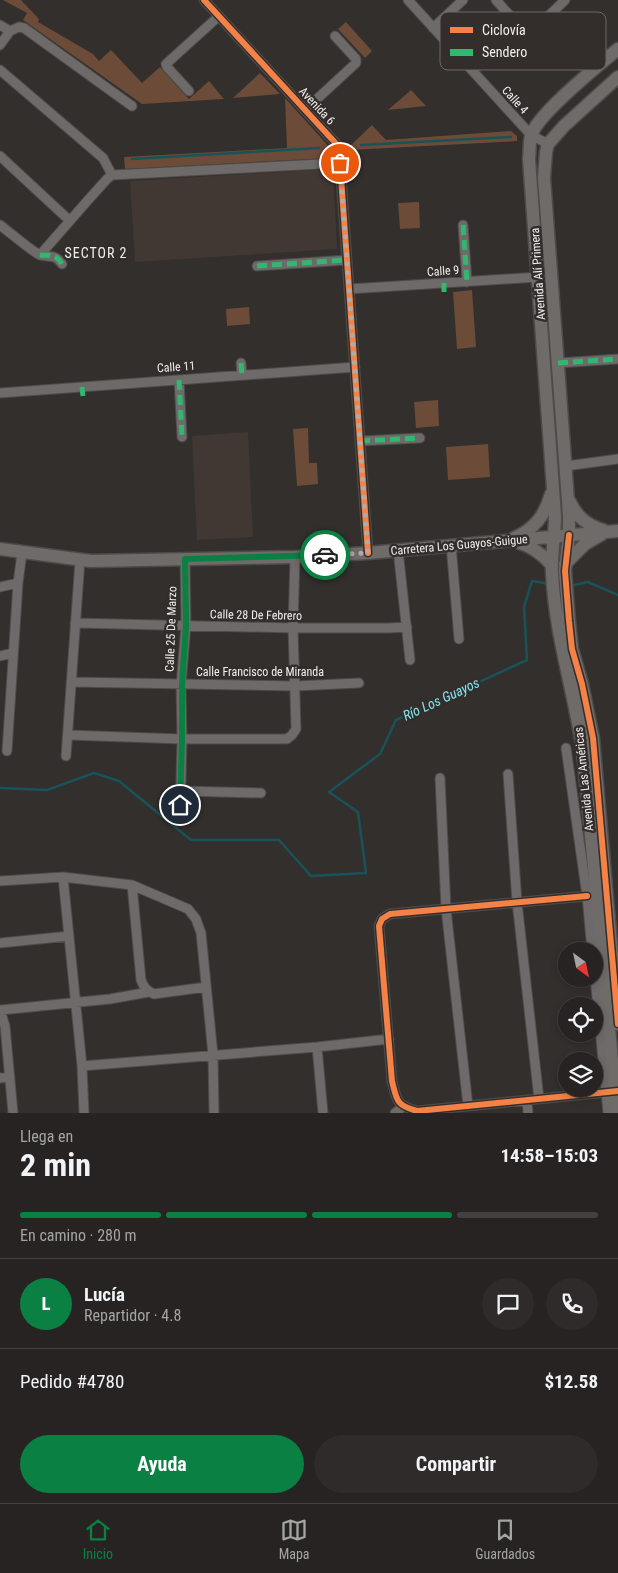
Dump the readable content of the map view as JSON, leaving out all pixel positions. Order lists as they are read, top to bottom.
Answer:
{
  "streets": {
    "main road": ["Avenida Alí Primera", "Carretera Los Guayos-Guigue", "Avenida Las Américas"],
    "street": [
      "Calle 4",
      "Avenida 6",
      "Calle 9",
      "Calle 11",
      "Calle 28 De Febrero",
      "Calle 25 De Marzo",
      "Calle Francisco de Miranda"
    ]
  },
  "crossings": [
    ["Calle 4", "Avenida Alí Primera"],
    ["Avenida 6", "Calle 9"],
    ["Avenida 6", "Calle 11"],
    ["Avenida 6", "Carretera Los Guayos-Guigue"],
    ["Calle 9", "Avenida Alí Primera"],
    ["Avenida Alí Primera", "Carretera Los Guayos-Guigue"],
    ["Avenida Alí Primera", "Avenida Las Américas"],
    ["Carretera Los Guayos-Guigue", "Calle 25 De Marzo"],
    ["Carretera Los Guayos-Guigue", "Avenida Las Américas"],
    ["Calle 28 De Febrero", "Calle 25 De Marzo"],
    ["Calle 25 De Marzo", "Calle Francisco de Miranda"]
  ],
  "districts": ["SECTOR 2"],
  "water": ["Río Los Guayos"],
  "legend": ["Ciclovía", "Sendero"],
  "north": "bottom right",
  "page": {
    "heading": ["2 min", "Llega en", "14:58–15:03"],
    "panel": [
      "Lucía",
      "Repartidor · 4.8",
      "Pedido #4780",
      "$12.58"
    ],
    "bar": "En camino · 280 m",
    "round": "L",
    "buttons": ["Ayuda", "Compartir"],
    "tabs": ["Inicio", "Mapa", "Guardados"]
  }
}
